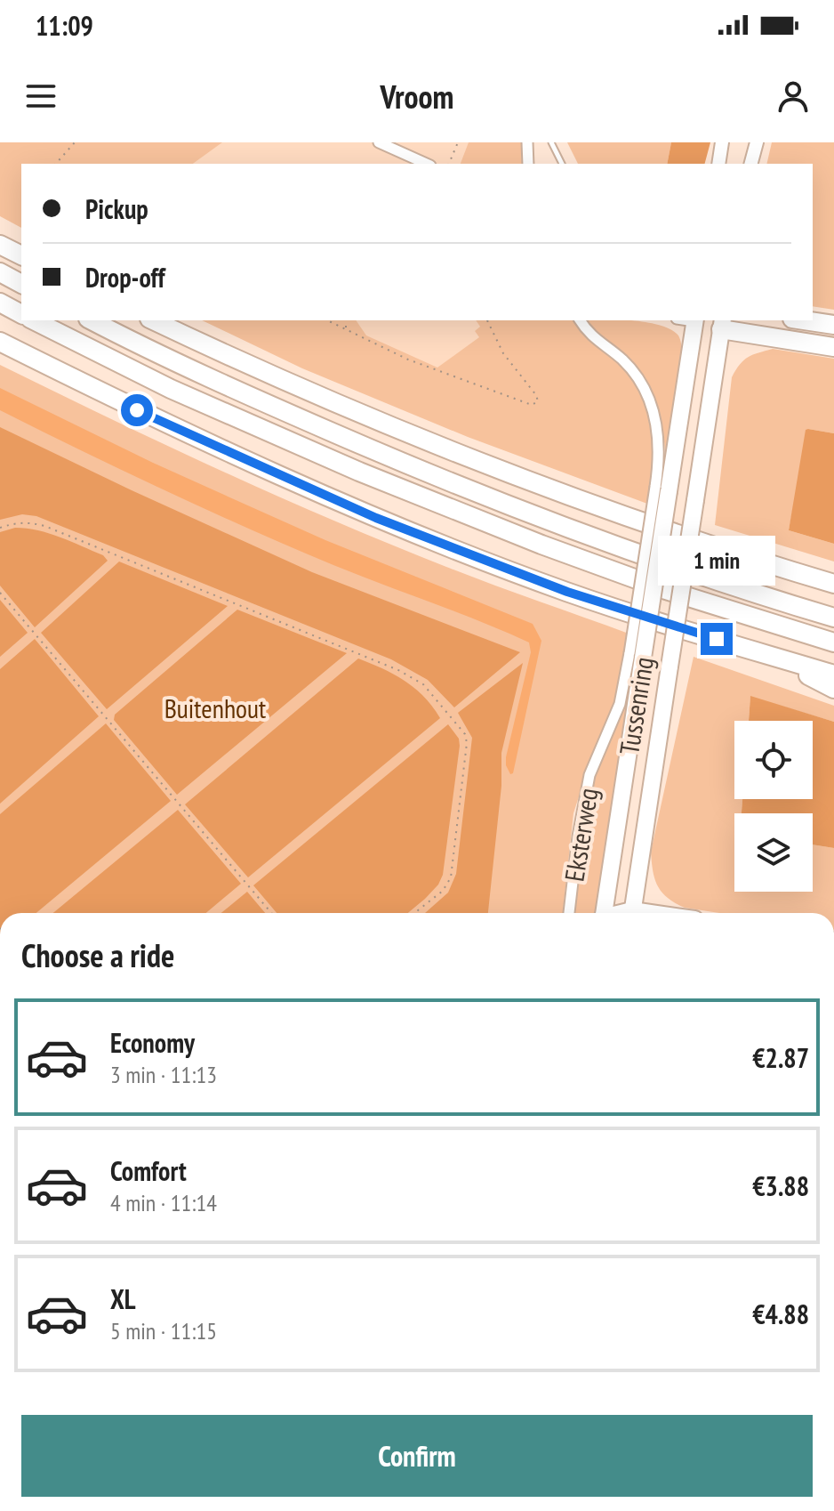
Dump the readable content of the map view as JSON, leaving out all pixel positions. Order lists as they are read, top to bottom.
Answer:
{
  "streets": {
    "highway": ["Tussenring"],
    "street": ["Eksterweg"]
  },
  "crossings": [
    ["Tussenring", "Eksterweg"]
  ],
  "parks": ["Buitenhout"],
  "page": {
    "status": "11:09",
    "header": "Vroom",
    "banner": ["Pickup", "Drop-off"],
    "bubble": "1 min",
    "heading": "Choose a ride",
    "list": [
      {
        "name": "Economy",
        "note": "3 min · 11:13",
        "value": "€2.87"
      },
      {
        "name": "Comfort",
        "note": "4 min · 11:14",
        "value": "€3.88"
      },
      {
        "name": "XL",
        "note": "5 min · 11:15",
        "value": "€4.88"
      }
    ],
    "buttons": "Confirm"
  }
}
